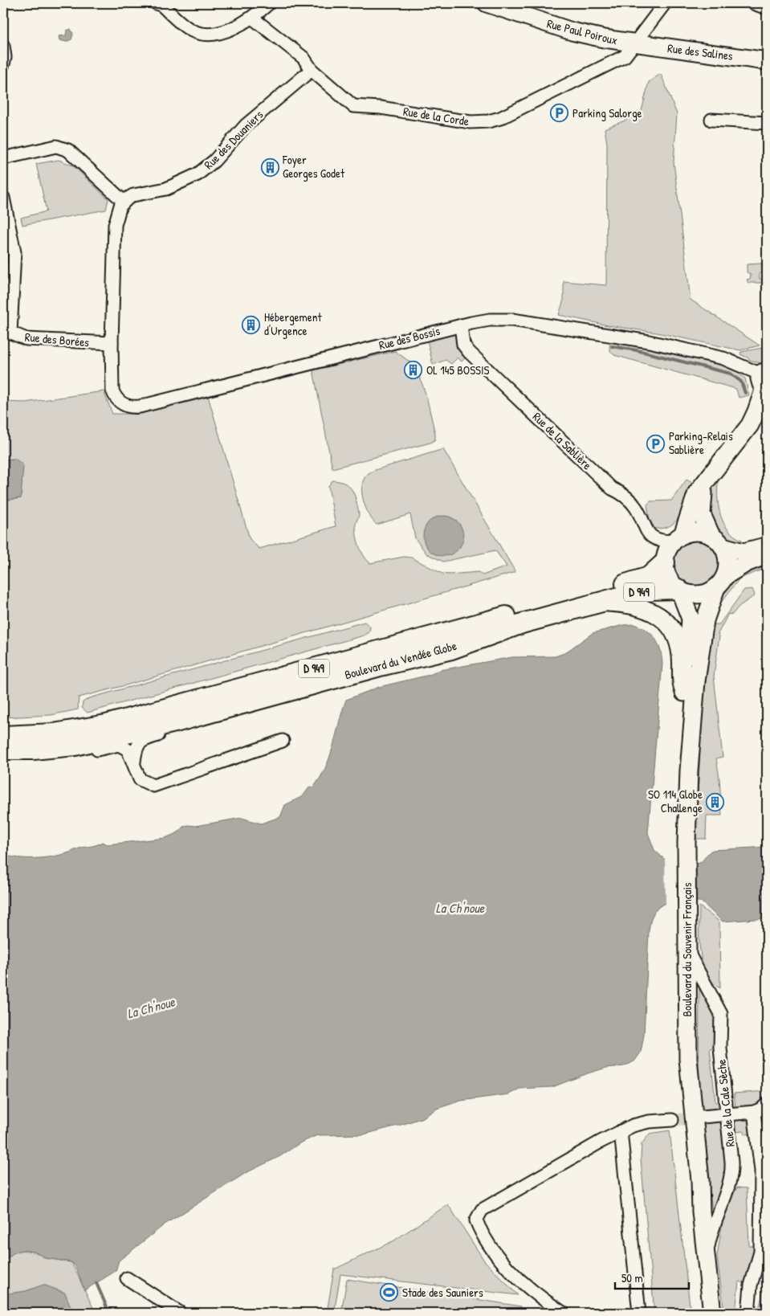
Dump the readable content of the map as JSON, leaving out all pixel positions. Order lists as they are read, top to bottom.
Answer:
{
  "streets": {
    "main road": [
      "Rue Paul Poiroux",
      "Rue des Salines",
      "D 949",
      "Boulevard du Vendée Globe",
      "Boulevard du Souvenir Français"
    ],
    "street": [
      "Rue de la Corde",
      "Rue des Douaniers",
      "Rue des Bossis",
      "Rue des Borées",
      "Rue de la Sablière",
      "Rue de la Cale Sèche"
    ]
  },
  "crossings": [
    ["Rue Paul Poiroux", "Rue des Salines"],
    ["Rue Paul Poiroux", "Rue de la Corde"],
    ["Rue des Salines", "Rue de la Corde"],
    ["Rue de la Corde", "Rue des Douaniers"],
    ["Rue des Bossis", "Rue des Borées"],
    ["Rue des Bossis", "Rue de la Sablière"],
    ["Rue de la Sablière", "Boulevard du Vendée Globe"],
    ["Rue de la Sablière", "Boulevard du Souvenir Français"],
    ["Boulevard du Vendée Globe", "Boulevard du Souvenir Français"],
    ["Boulevard du Souvenir Français", "Rue de la Cale Sèche"]
  ],
  "water": ["La Ch'noue"],
  "places": {
    "parking": ["Parking Salorge", "Parking-Relais Sablière"],
    "building": [
      "Foyer Georges Godet",
      "Hébergement d'Urgence",
      "OL 145 BOSSIS",
      "SO 114 Globe Challenge"
    ],
    "sports": ["Stade des Sauniers"]
  },
  "scale_bar": "50 m"
}
